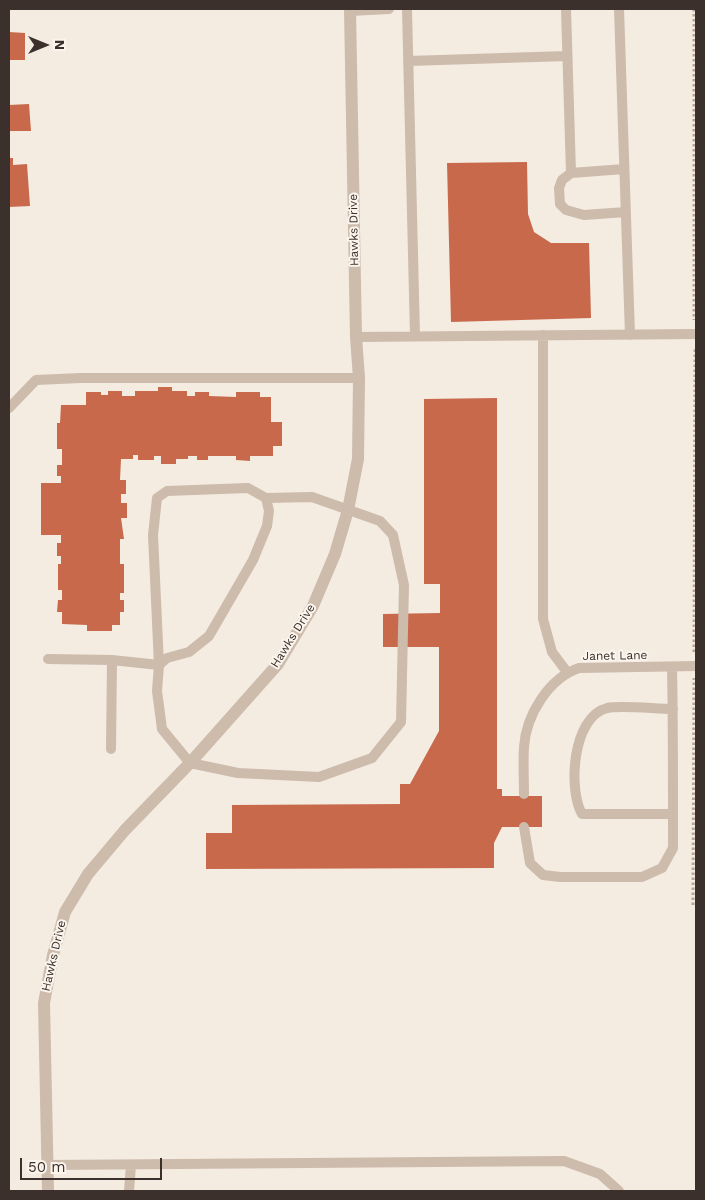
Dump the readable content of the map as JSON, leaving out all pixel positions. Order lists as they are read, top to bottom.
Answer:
{
  "streets": {
    "street": ["Hawks Drive"],
    "lane": ["Janet Lane"]
  },
  "scale_bar": "50 m",
  "north": "right"
}
